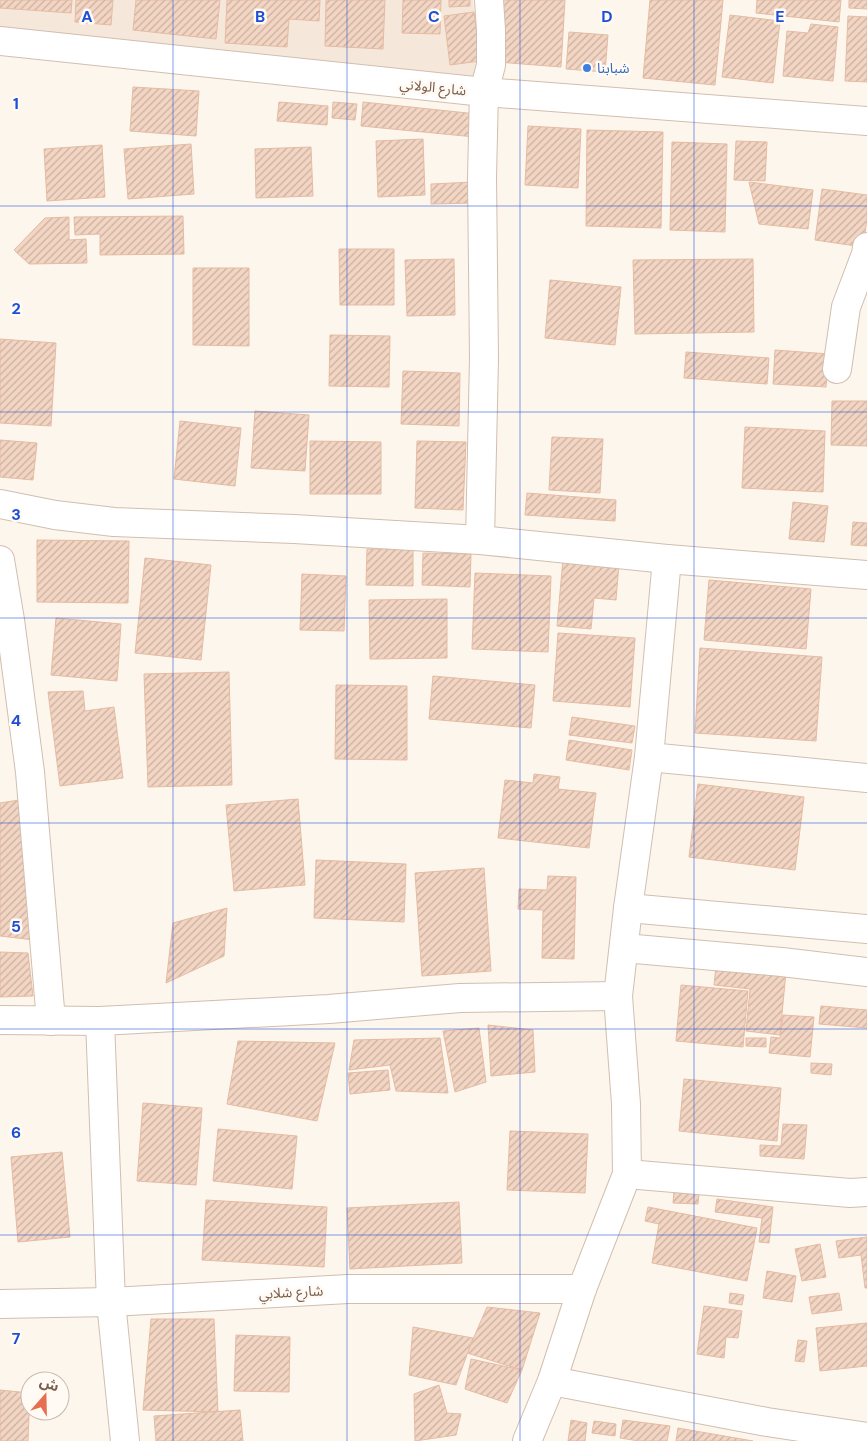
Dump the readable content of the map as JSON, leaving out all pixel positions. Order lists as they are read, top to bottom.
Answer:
{
  "streets": {
    "street": ["شارع الولاني", "شارع شلابي"]
  },
  "places": ["شبابنا"],
  "north": "top",
  "grid": {
    "columns": [
      "A",
      "B",
      "C",
      "D",
      "E"
    ],
    "rows": [
      "1",
      "2",
      "3",
      "4",
      "5",
      "6",
      "7"
    ]
  }
}
